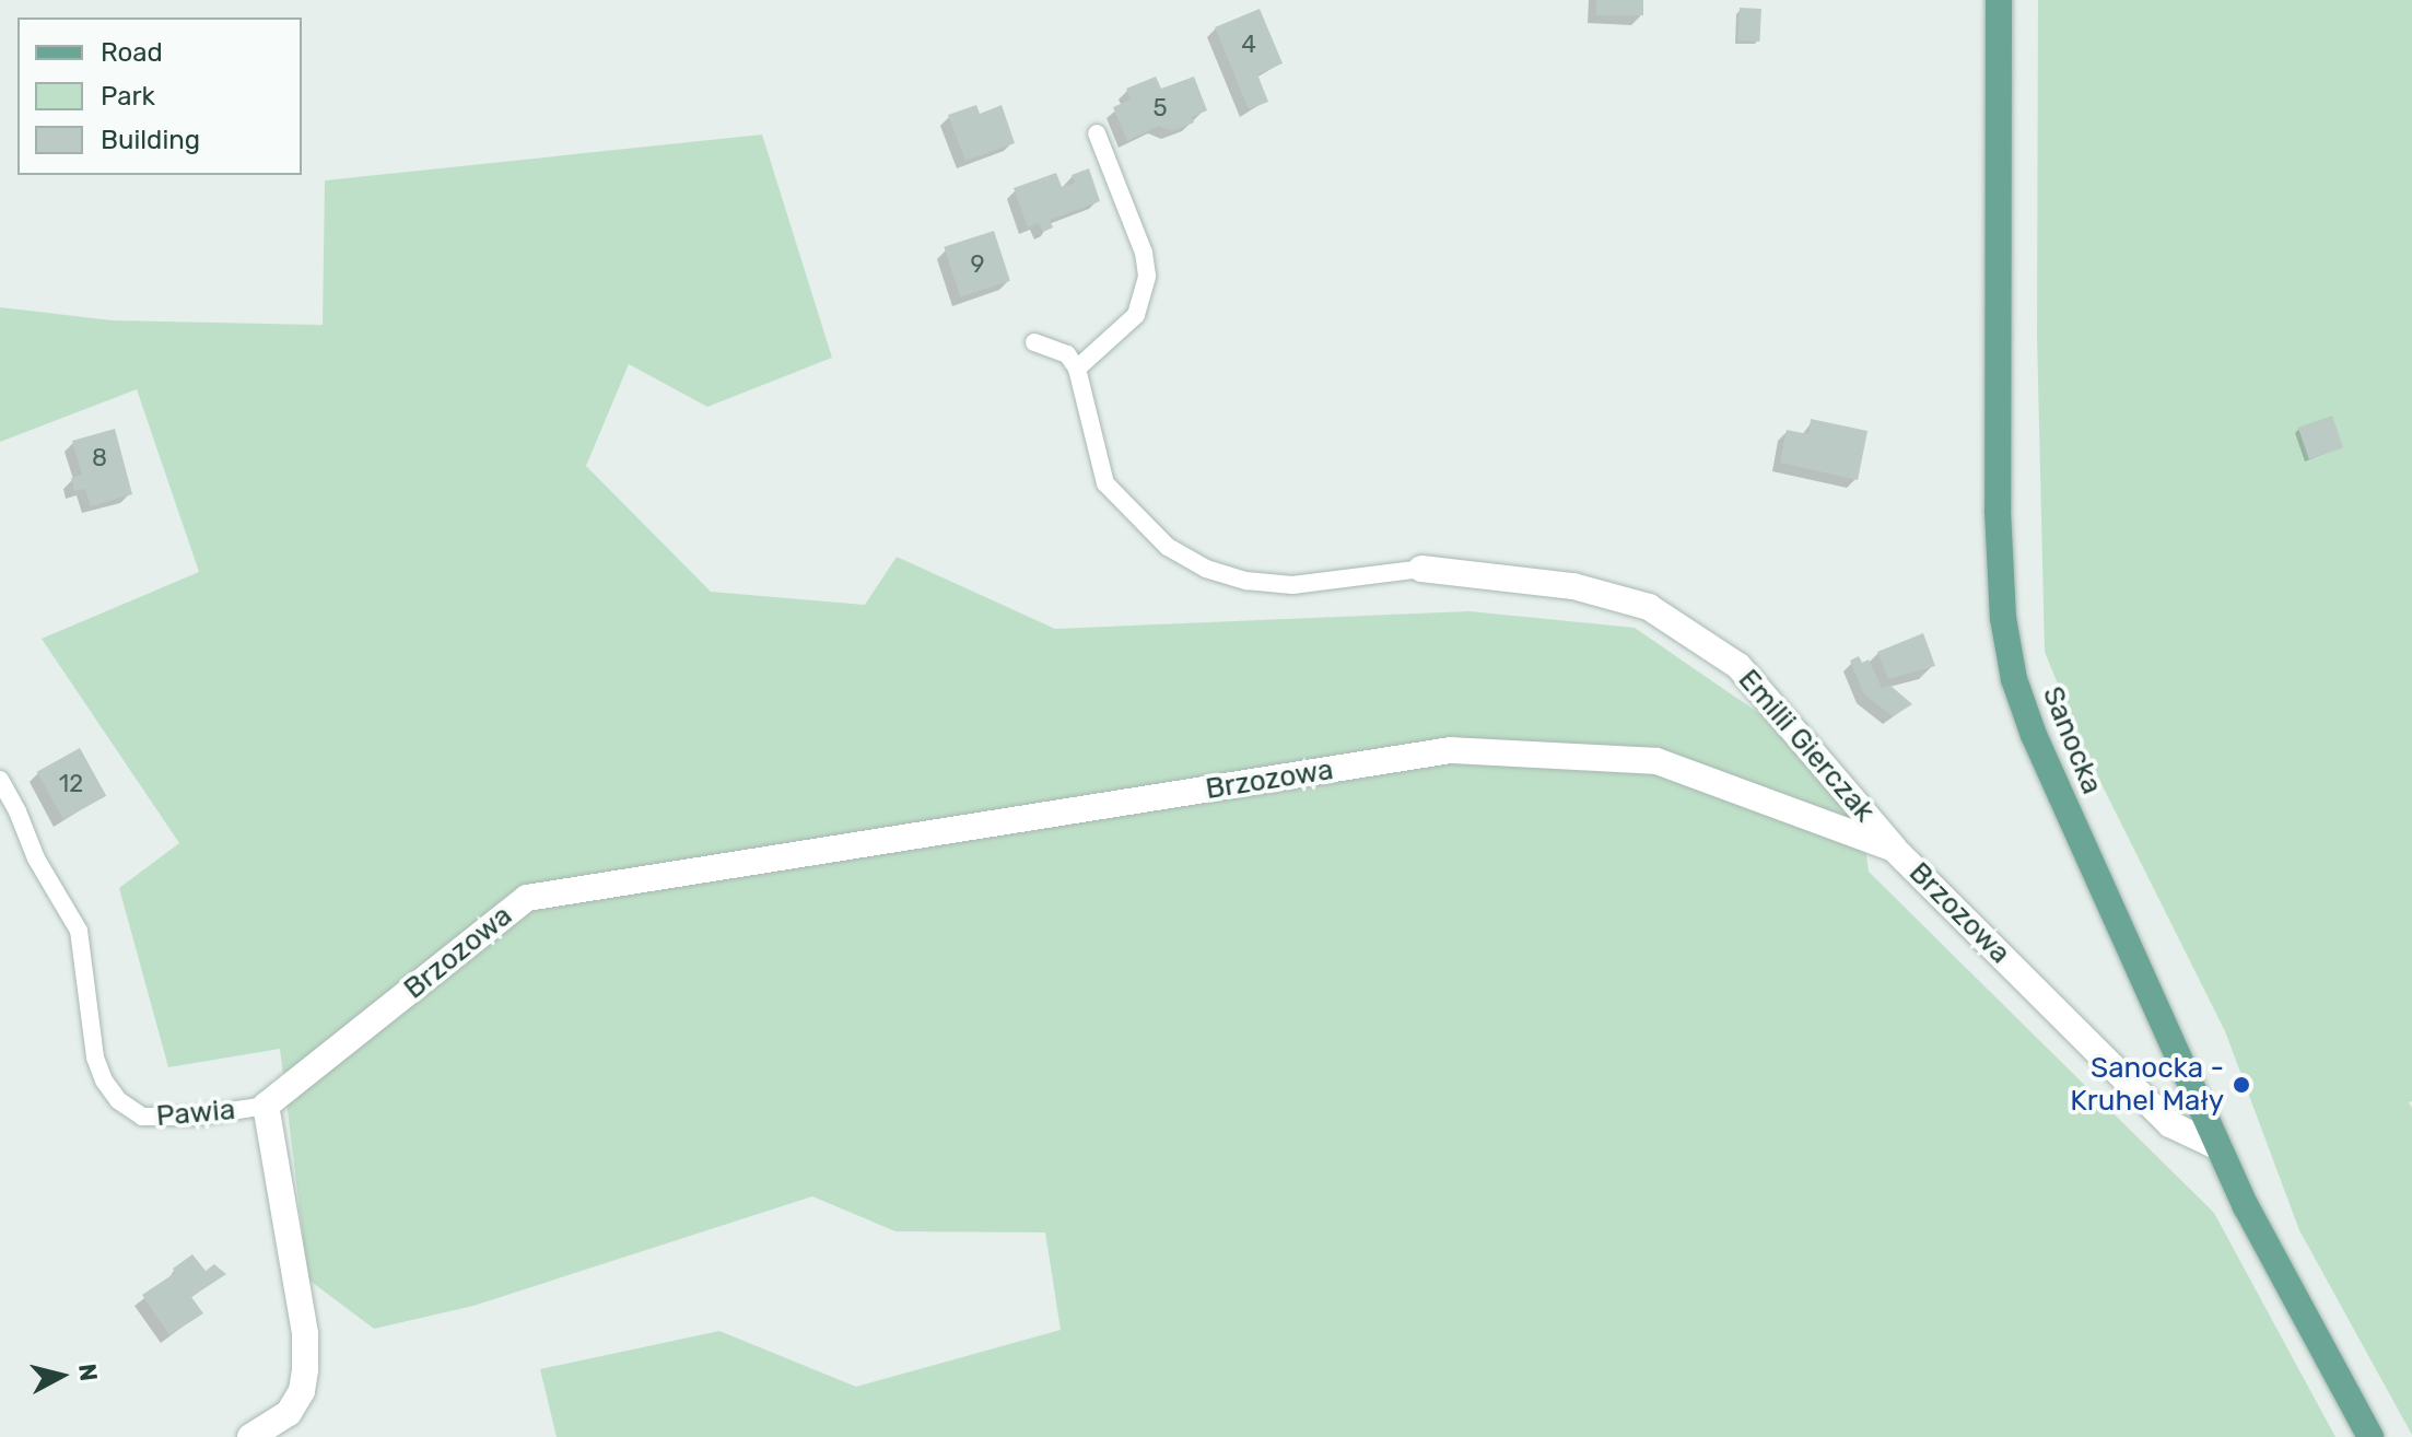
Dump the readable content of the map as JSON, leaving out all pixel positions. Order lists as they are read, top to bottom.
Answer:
{
  "streets": {
    "main road": ["Sanocka"],
    "street": ["Emilii Gierczak", "Brzozowa", "Pawia"]
  },
  "crossings": [
    ["Sanocka", "Brzozowa"],
    ["Emilii Gierczak", "Brzozowa"],
    ["Brzozowa", "Pawia"]
  ],
  "places": ["Sanocka - Kruhel Mały"],
  "house_numbers": [
    "4",
    "5",
    "9",
    "8",
    "12"
  ],
  "legend": ["Road", "Park", "Building"],
  "north": "right"
}
